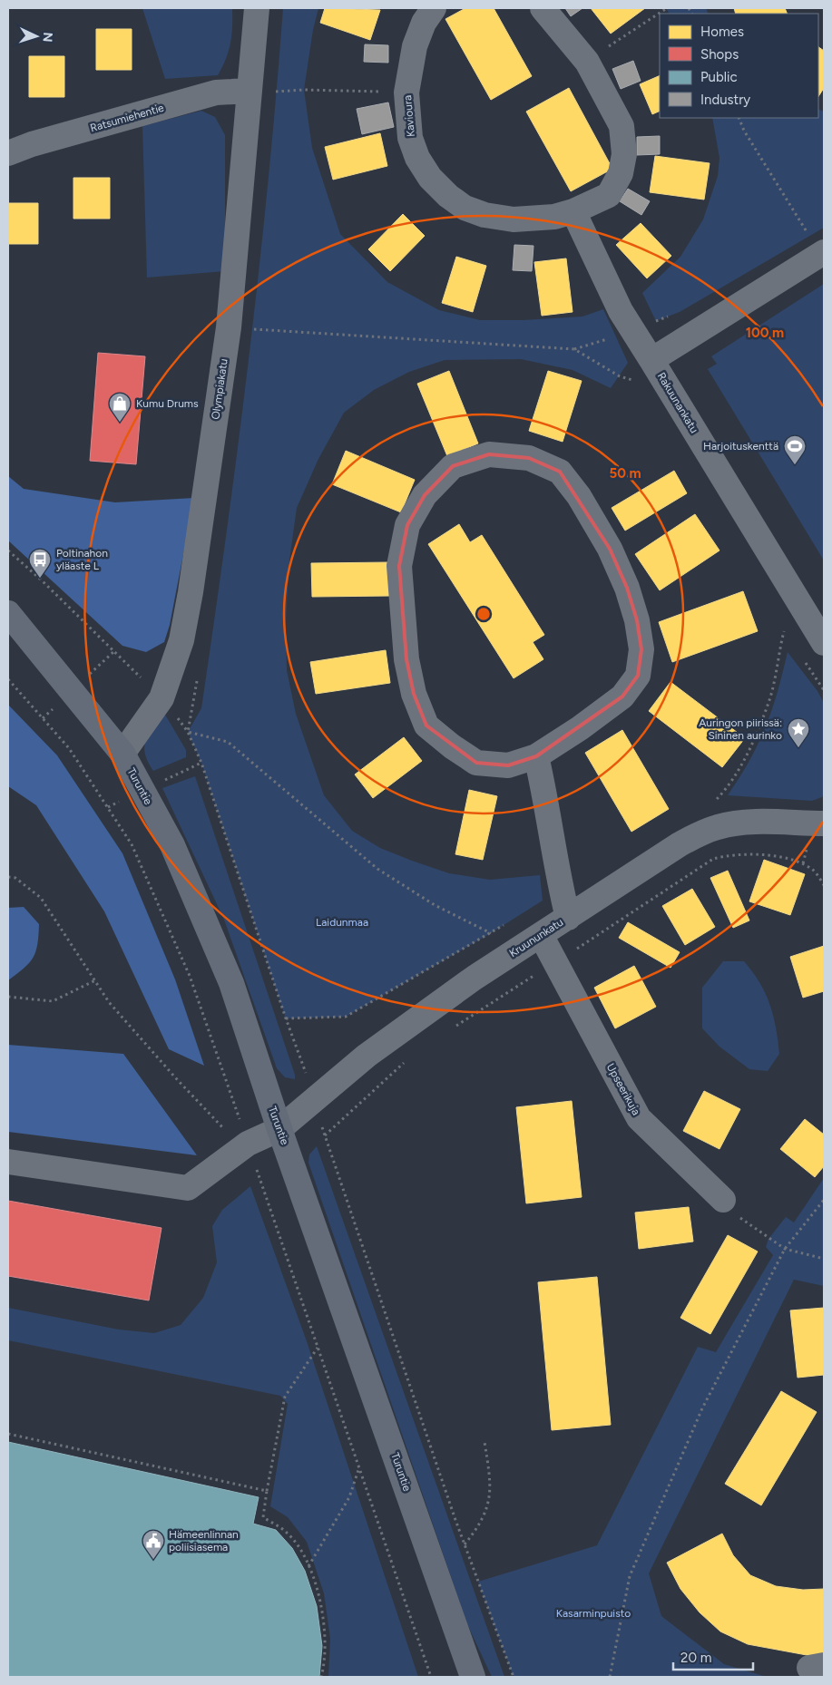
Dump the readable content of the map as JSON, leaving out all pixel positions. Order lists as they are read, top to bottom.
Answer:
{
  "streets": {
    "main road": ["Turuntie"],
    "street": [
      "Kavioura",
      "Ratsumiehentie",
      "Olympiakatu",
      "Rakuunankatu",
      "Kruununkatu",
      "Upseerikuja"
    ]
  },
  "crossings": [
    ["Ratsumiehentie", "Olympiakatu"],
    ["Olympiakatu", "Turuntie"],
    ["Turuntie", "Kruununkatu"],
    ["Kruununkatu", "Upseerikuja"]
  ],
  "parks": ["Laidunmaa", "Kasarminpuisto"],
  "places": {
    "shop": ["Kumu Drums"],
    "sports": ["Harjoituskenttä"],
    "bus stop": ["Poltinahon yläaste L"],
    "place": ["Auringon piirissä: Sininen aurinko"],
    "public building": ["Hämeenlinnan poliisiasema"]
  },
  "legend": [
    "Homes",
    "Shops",
    "Public",
    "Industry"
  ],
  "scale_bar": "20 m",
  "north": "right",
  "rings": ["100 m", "50 m"]
}
